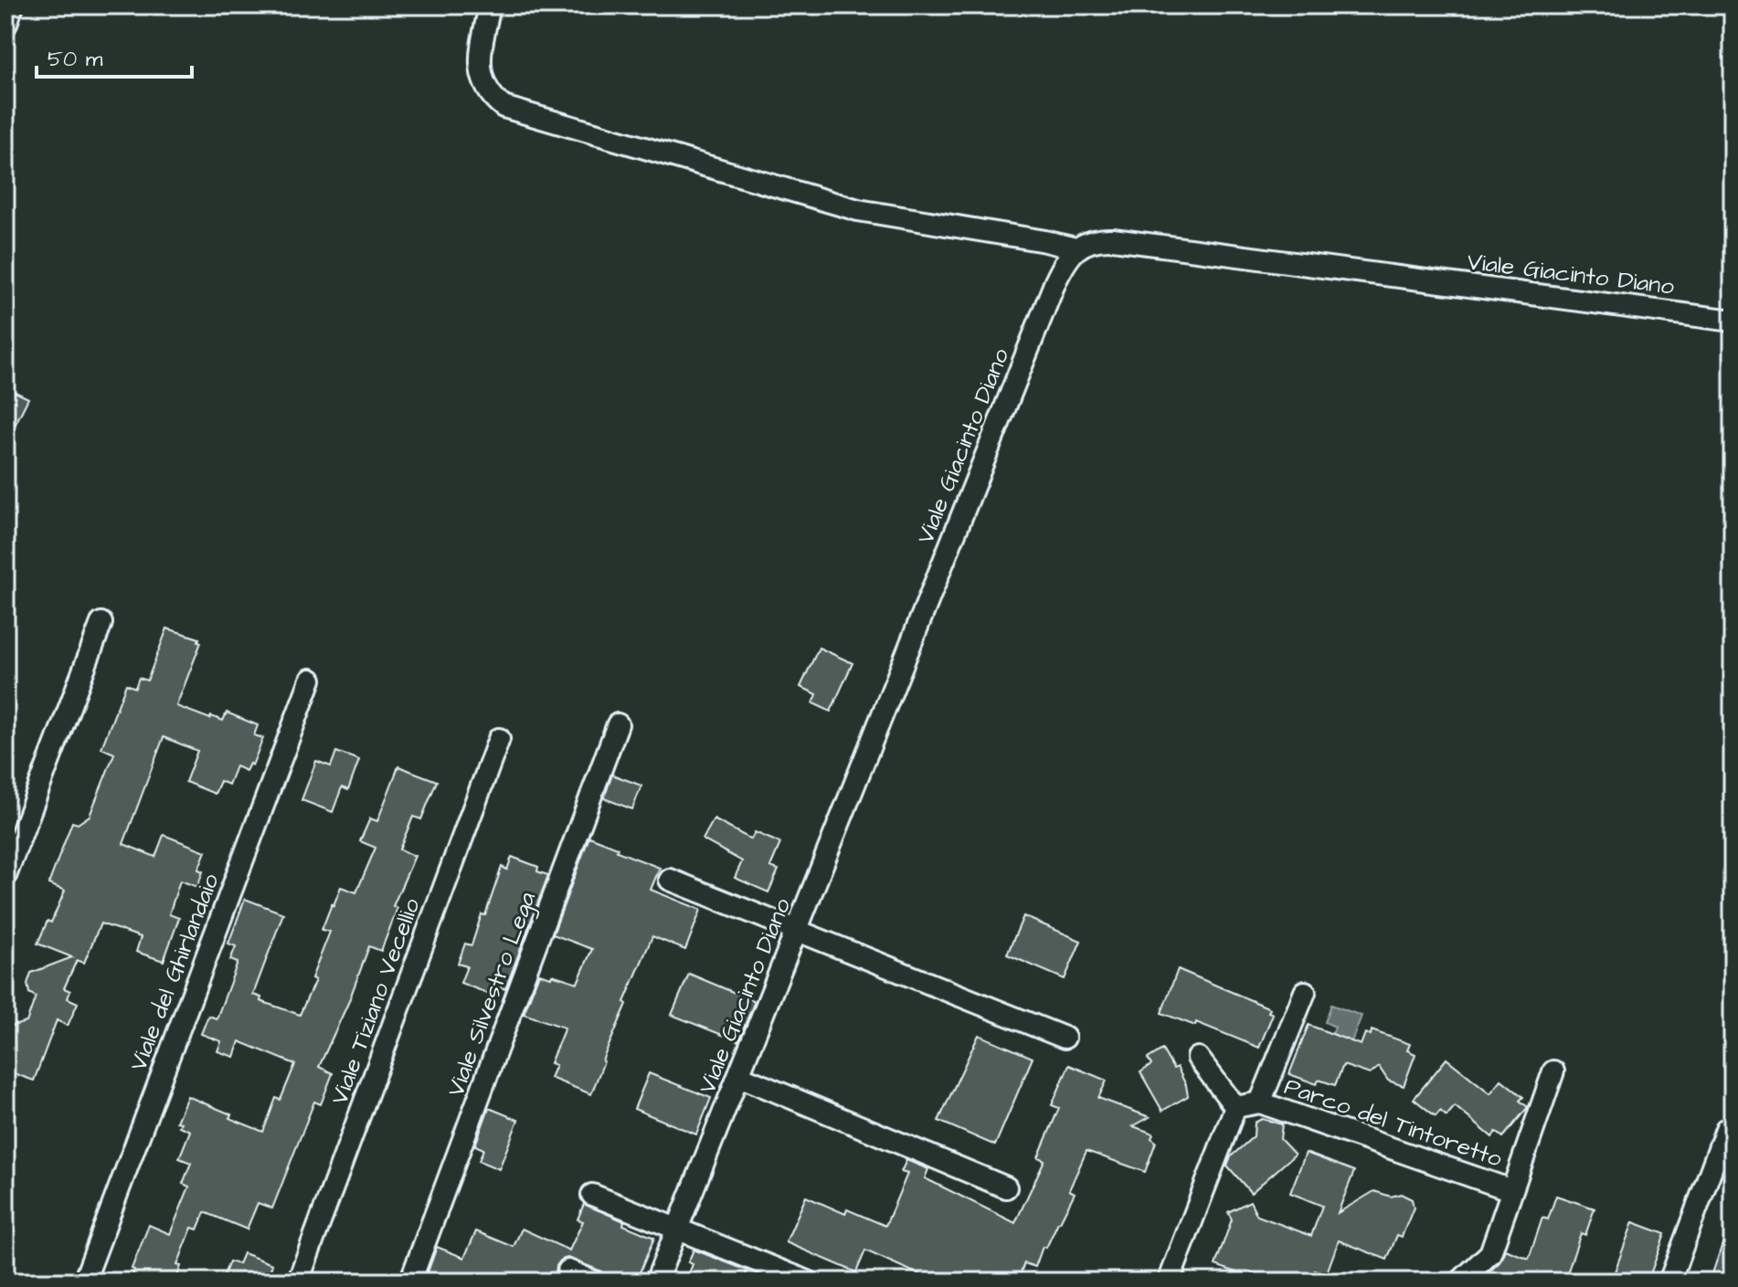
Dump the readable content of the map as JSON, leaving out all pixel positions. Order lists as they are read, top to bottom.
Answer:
{
  "streets": {
    "street": [
      "Viale Giacinto Diano",
      "Viale del Ghirlandaio",
      "Viale Silvestro Lega",
      "Viale Tiziano Vecellio",
      "Parco del Tintoretto"
    ]
  },
  "scale_bar": "50 m"
}
